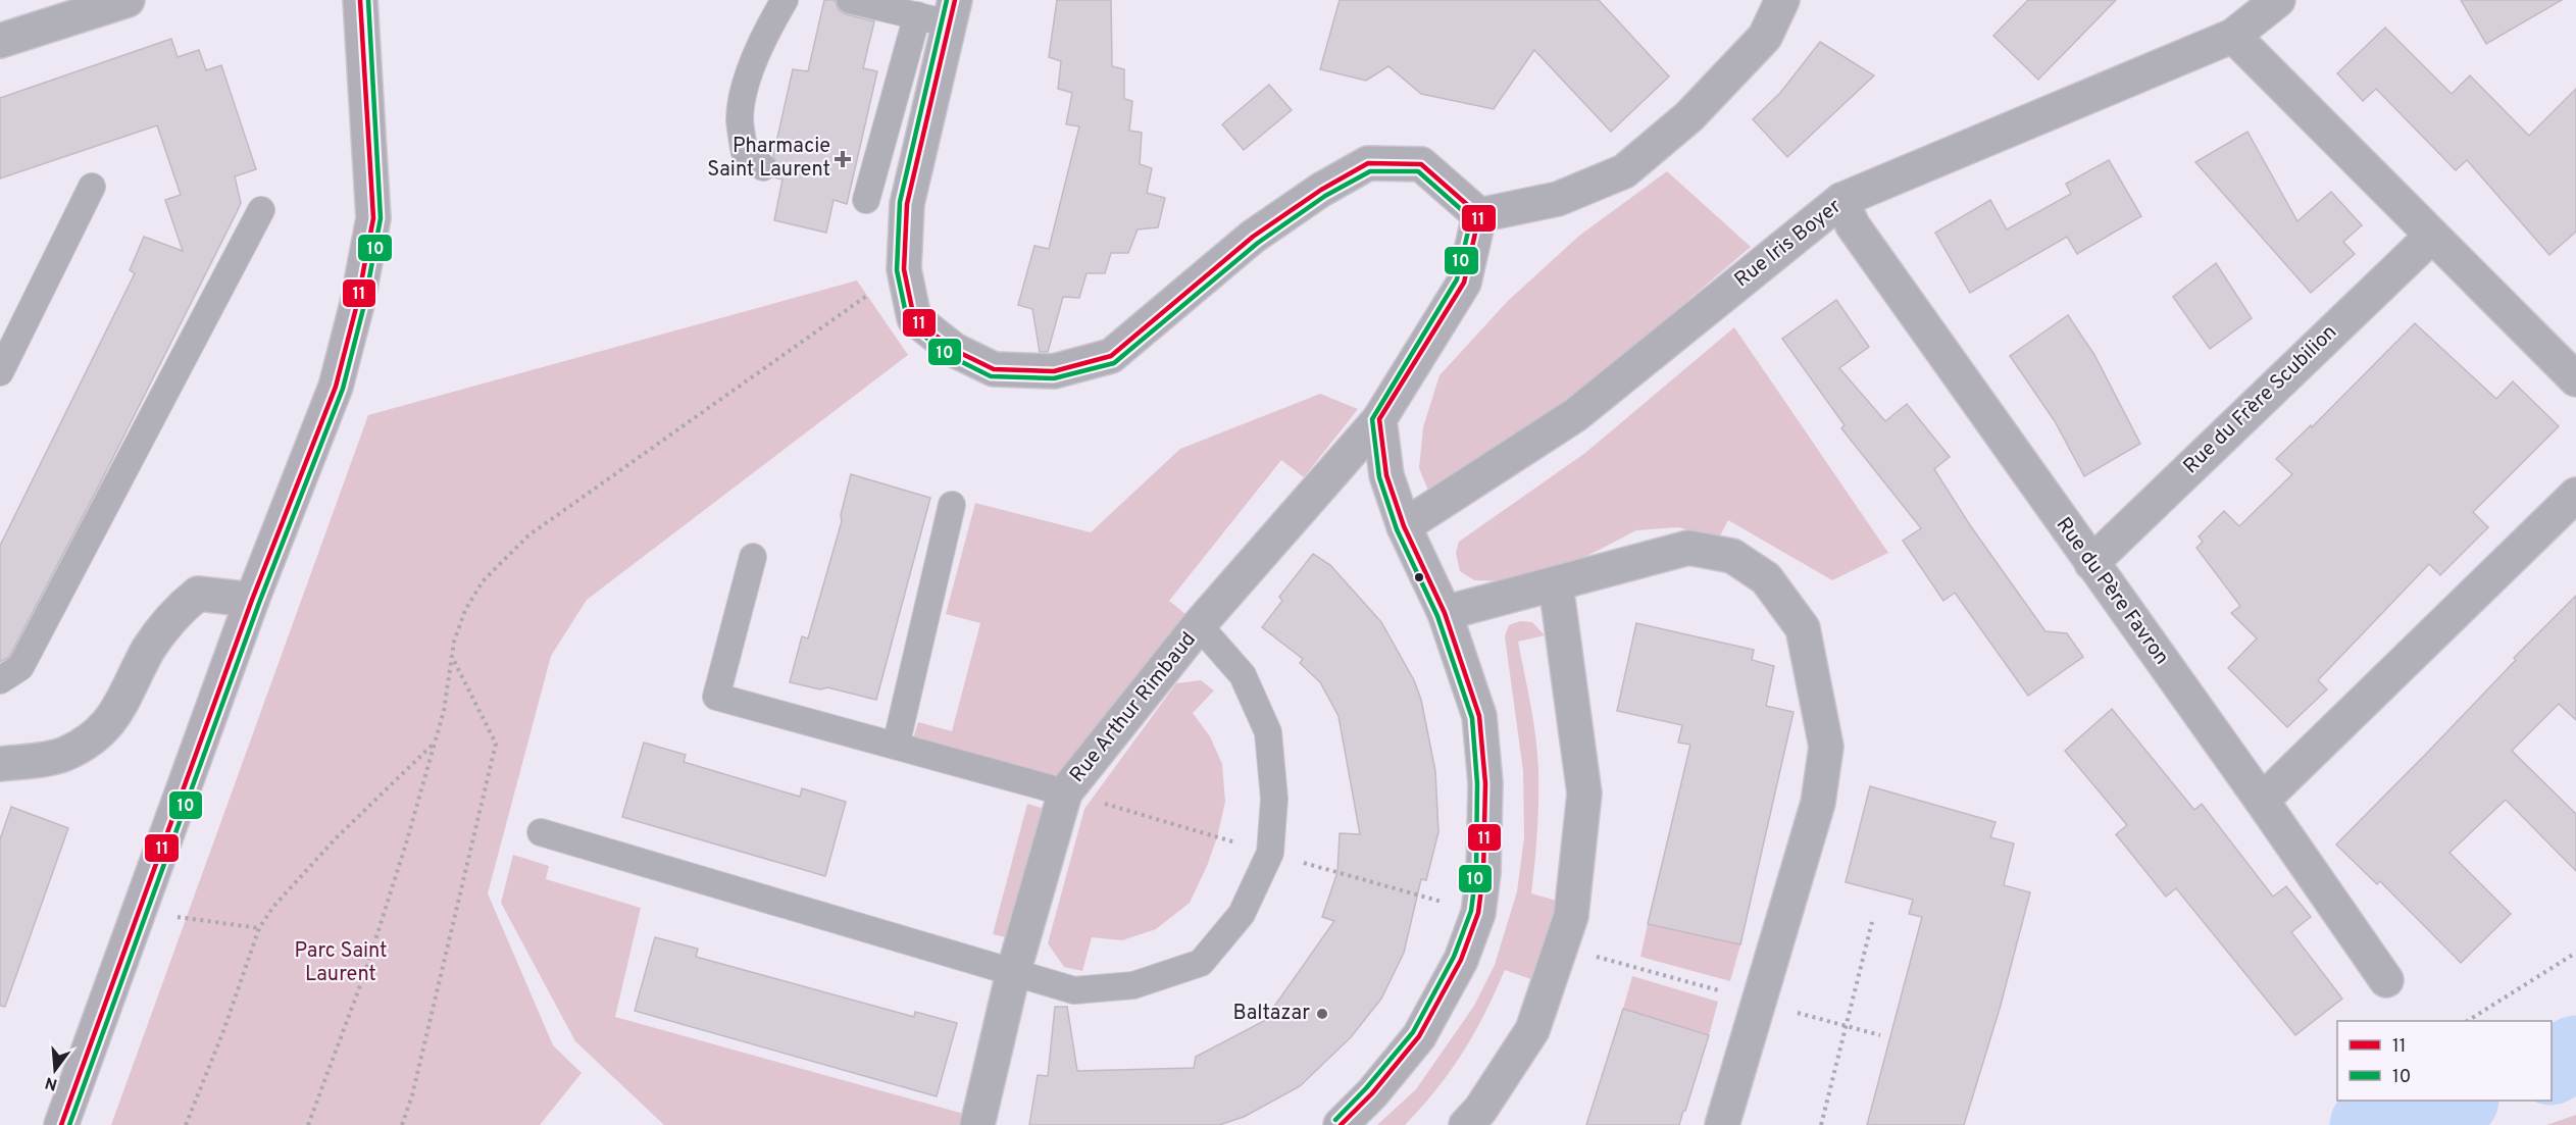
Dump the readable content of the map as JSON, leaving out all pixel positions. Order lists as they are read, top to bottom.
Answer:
{
  "streets": {
    "street": [
      "Rue Iris Boyer",
      "Rue du Frère Scubilion",
      "Rue du Père Favron",
      "Rue Arthur Rimbaud"
    ]
  },
  "crossings": [
    ["Rue Iris Boyer", "Rue du Père Favron"],
    ["Rue du Frère Scubilion", "Rue du Père Favron"]
  ],
  "parks": ["Parc Saint Laurent"],
  "places": {
    "health": ["Pharmacie Saint Laurent"],
    "other": ["Baltazar"]
  },
  "lines": ["transit line 11", "transit line 10"],
  "legend": ["11", "10"],
  "north": "bottom"
}
